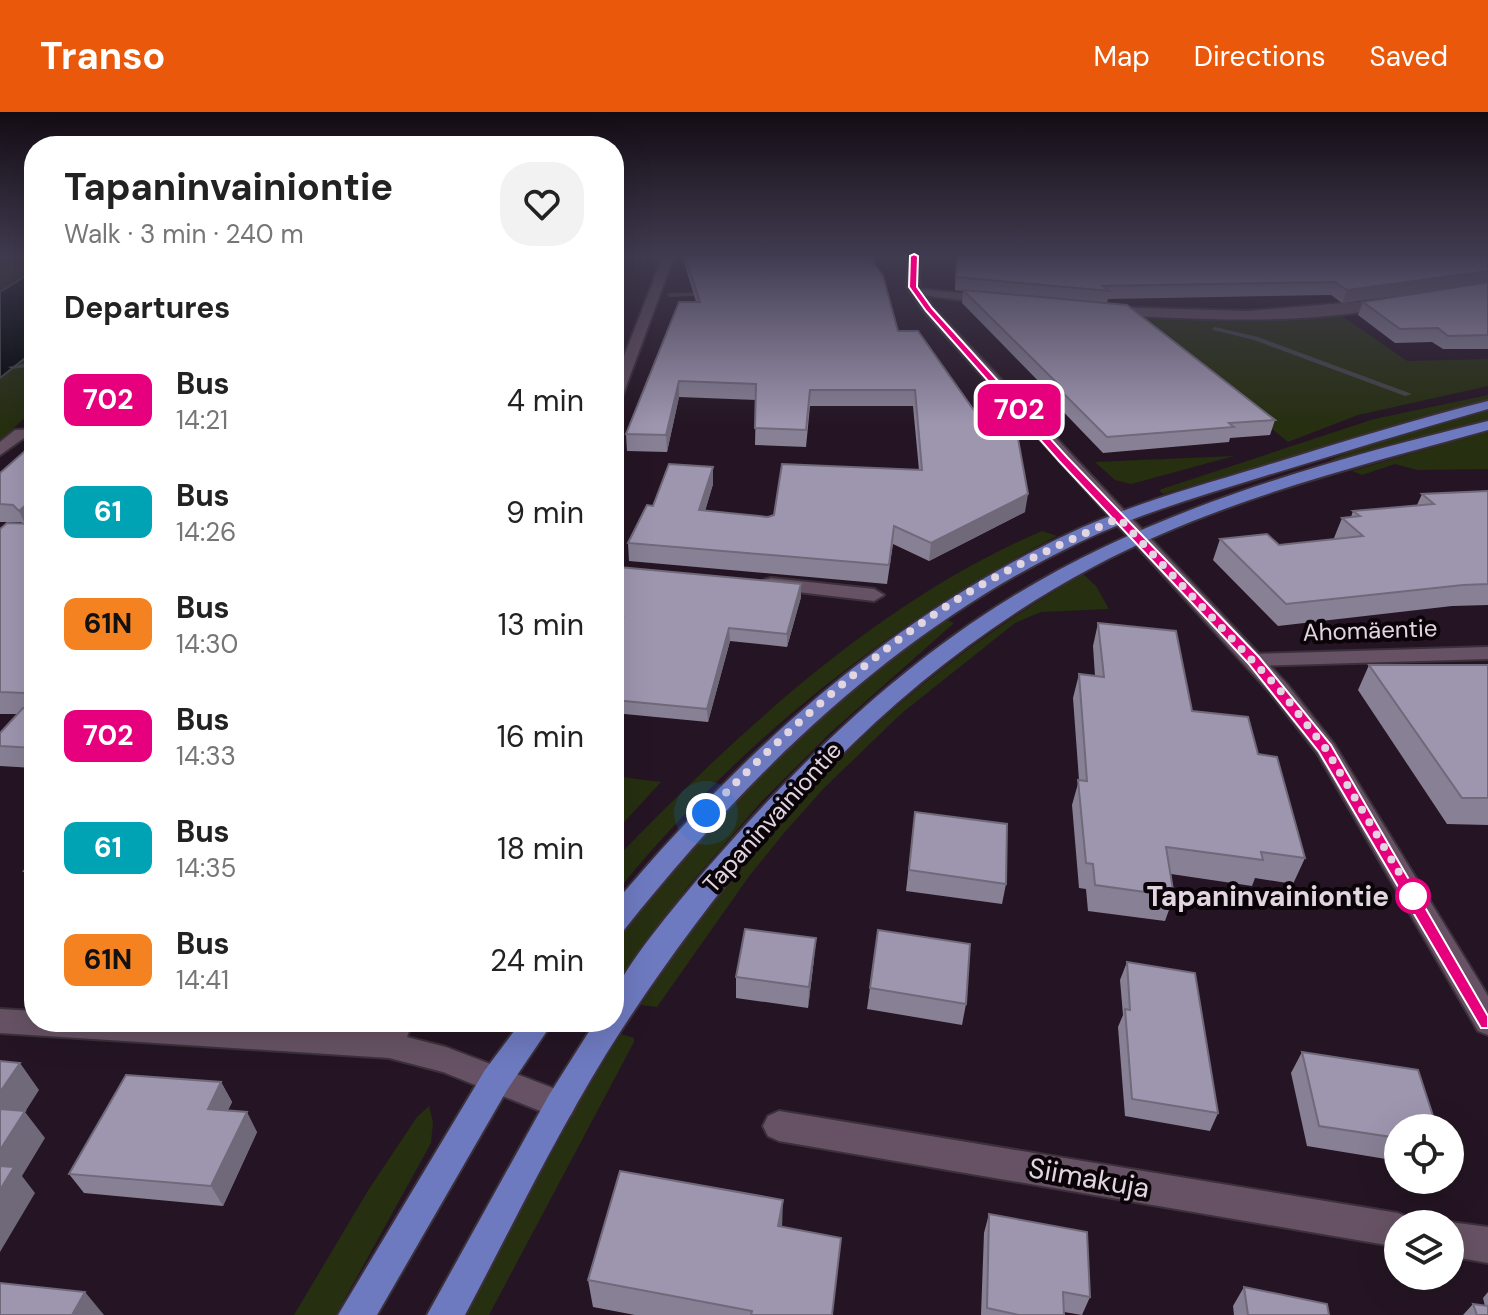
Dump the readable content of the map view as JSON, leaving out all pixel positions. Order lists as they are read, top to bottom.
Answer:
{
  "streets": {
    "main road": ["Tapaninvainiontie"],
    "street": ["Ahomäentie", "Siimakuja"]
  },
  "places": ["Tapaninvainiontie"],
  "lines": ["bus line 702"],
  "page": {
    "header": "Transo",
    "nav": ["Map", "Directions", "Saved"],
    "on_map": "702",
    "heading": [
      ["Tapaninvainiontie", "Walk · 3 min · 240 m"],
      "Departures"
    ],
    "list": [
      {
        "mark": "702",
        "name": "Bus",
        "note": "14:21",
        "value": "4 min"
      },
      {
        "mark": "61",
        "name": "Bus",
        "note": "14:26",
        "value": "9 min"
      },
      {
        "mark": "61N",
        "name": "Bus",
        "note": "14:30",
        "value": "13 min"
      },
      {
        "mark": "702",
        "name": "Bus",
        "note": "14:33",
        "value": "16 min"
      },
      {
        "mark": "61",
        "name": "Bus",
        "note": "14:35",
        "value": "18 min"
      },
      {
        "mark": "61N",
        "name": "Bus",
        "note": "14:41",
        "value": "24 min"
      }
    ]
  }
}
